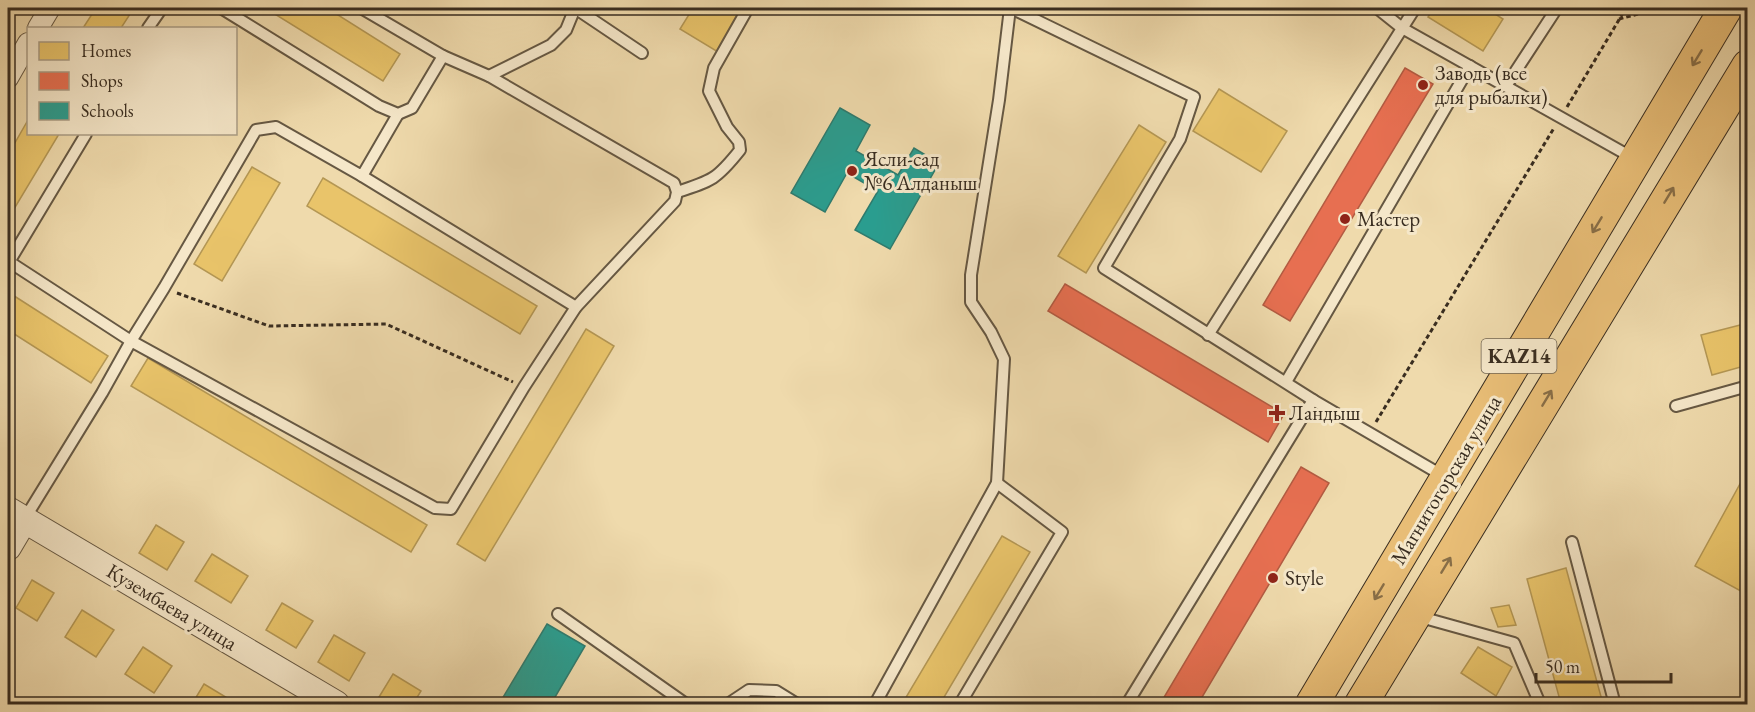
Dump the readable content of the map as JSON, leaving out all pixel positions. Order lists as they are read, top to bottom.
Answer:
{
  "streets": {
    "main road": ["KAZ14", "Магнитогорская улица"],
    "street": ["Кузембаева улица"]
  },
  "places": {
    "other": [
      "Заводь (все для рыбалки)",
      "Ясли-сад №6 Алданыш",
      "Мастер",
      "Style"
    ],
    "health": ["Ландыш"]
  },
  "legend": ["Homes", "Shops", "Schools"],
  "scale_bar": "50 m"
}
